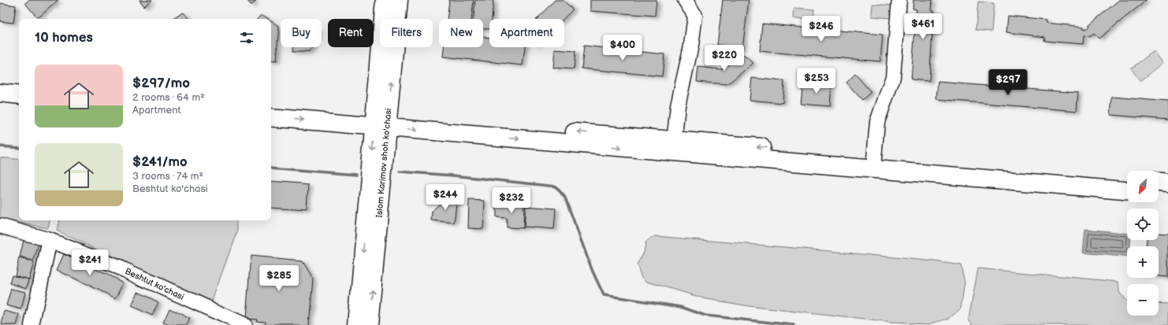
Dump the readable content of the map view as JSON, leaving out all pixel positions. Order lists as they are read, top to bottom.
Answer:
{
  "streets": {
    "main road": ["Islom Karimov shoh ko'chasi"],
    "street": ["Beshtut ko'chasi"]
  },
  "north": "bottom left",
  "page": {
    "price": [
      "$461",
      "$246",
      "$400",
      "$220",
      "$253",
      "$297",
      "$244",
      "$232",
      "$241",
      "$285"
    ],
    "chip": [
      "Buy",
      "Rent",
      "Filters",
      "New",
      "Apartment"
    ],
    "heading": "10 homes",
    "list": [
      {
        "name": "$297/mo",
        "note": "2 rooms · 64 m² · Apartment"
      },
      {
        "name": "$241/mo",
        "note": "3 rooms · 74 m² · Beshtut ko'chasi"
      }
    ],
    "map_buttons": ["+", "−"]
  }
}
